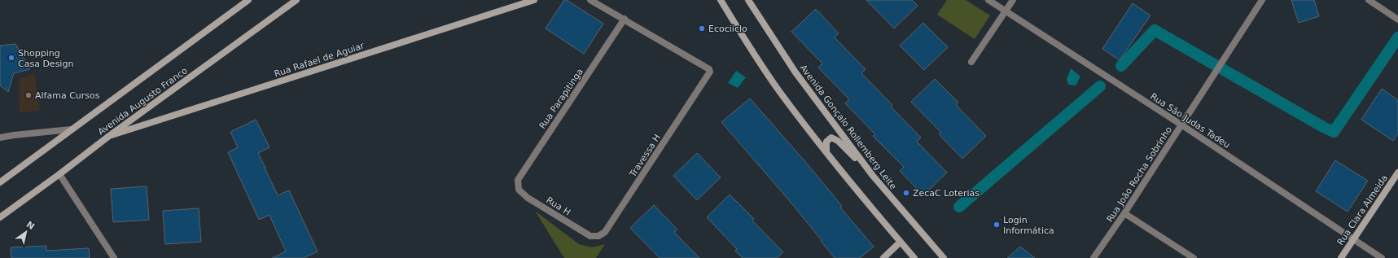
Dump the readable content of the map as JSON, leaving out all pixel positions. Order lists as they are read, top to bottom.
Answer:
{
  "streets": {
    "main road": [
      "Rua Rafael de Aguiar",
      "Avenida Augusto Franco",
      "Avenida Gonçalo Rollemberg Leite",
      "Rua Clara Almeida"
    ],
    "street": [
      "Rua Parapitinga",
      "Rua São Judas Tadeu",
      "Travessa H",
      "Rua João Rocha Sobrinho",
      "Rua H"
    ]
  },
  "crossings": [
    ["Rua Rafael de Aguiar", "Avenida Augusto Franco"],
    ["Rua Parapitinga", "Travessa H"],
    ["Rua Parapitinga", "Rua H"],
    ["Rua São Judas Tadeu", "Rua João Rocha Sobrinho"],
    ["Rua São Judas Tadeu", "Rua Clara Almeida"],
    ["Travessa H", "Rua H"]
  ],
  "places": [
    "Ecociiclo",
    "Shopping Casa Design",
    "Alfama Cursos",
    "ZecaC Loterias",
    "Login Informática"
  ],
  "north": "top right"
}
